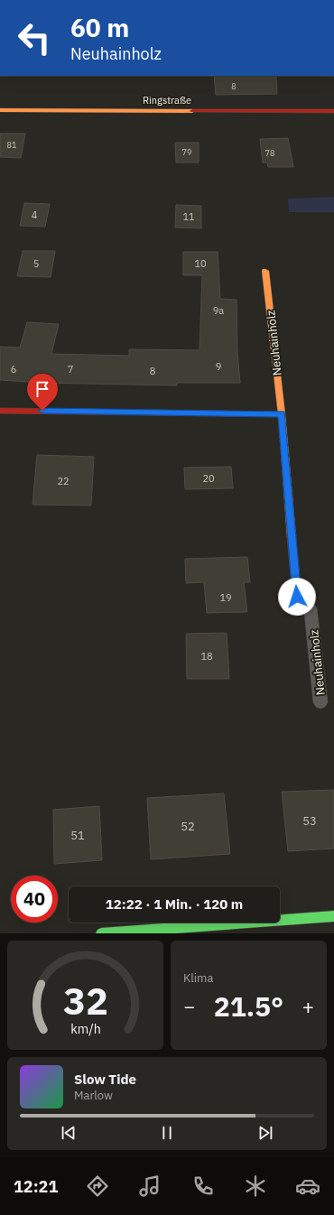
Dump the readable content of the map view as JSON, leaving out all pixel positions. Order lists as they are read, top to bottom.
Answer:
{
  "streets": {
    "street": ["Ringstraße", "Neuhainholz"]
  },
  "house_numbers": [
    "8",
    "81",
    "79",
    "78",
    "4",
    "11",
    "5",
    "10",
    "9a",
    "9",
    "6",
    "7",
    "8",
    "20",
    "22",
    "19",
    "18",
    "53",
    "52",
    "51"
  ],
  "page": {
    "turn": ["60 m", "Neuhainholz"],
    "limit": "40",
    "trip": "12:22 · 1 Min. · 120 m",
    "tile": "Klima",
    "heat": ["−", "21.5°", "+"],
    "song": ["Slow Tide", "Marlow"],
    "tabs": "12:21",
    "gauge": ["32", "km/h"]
  }
}
